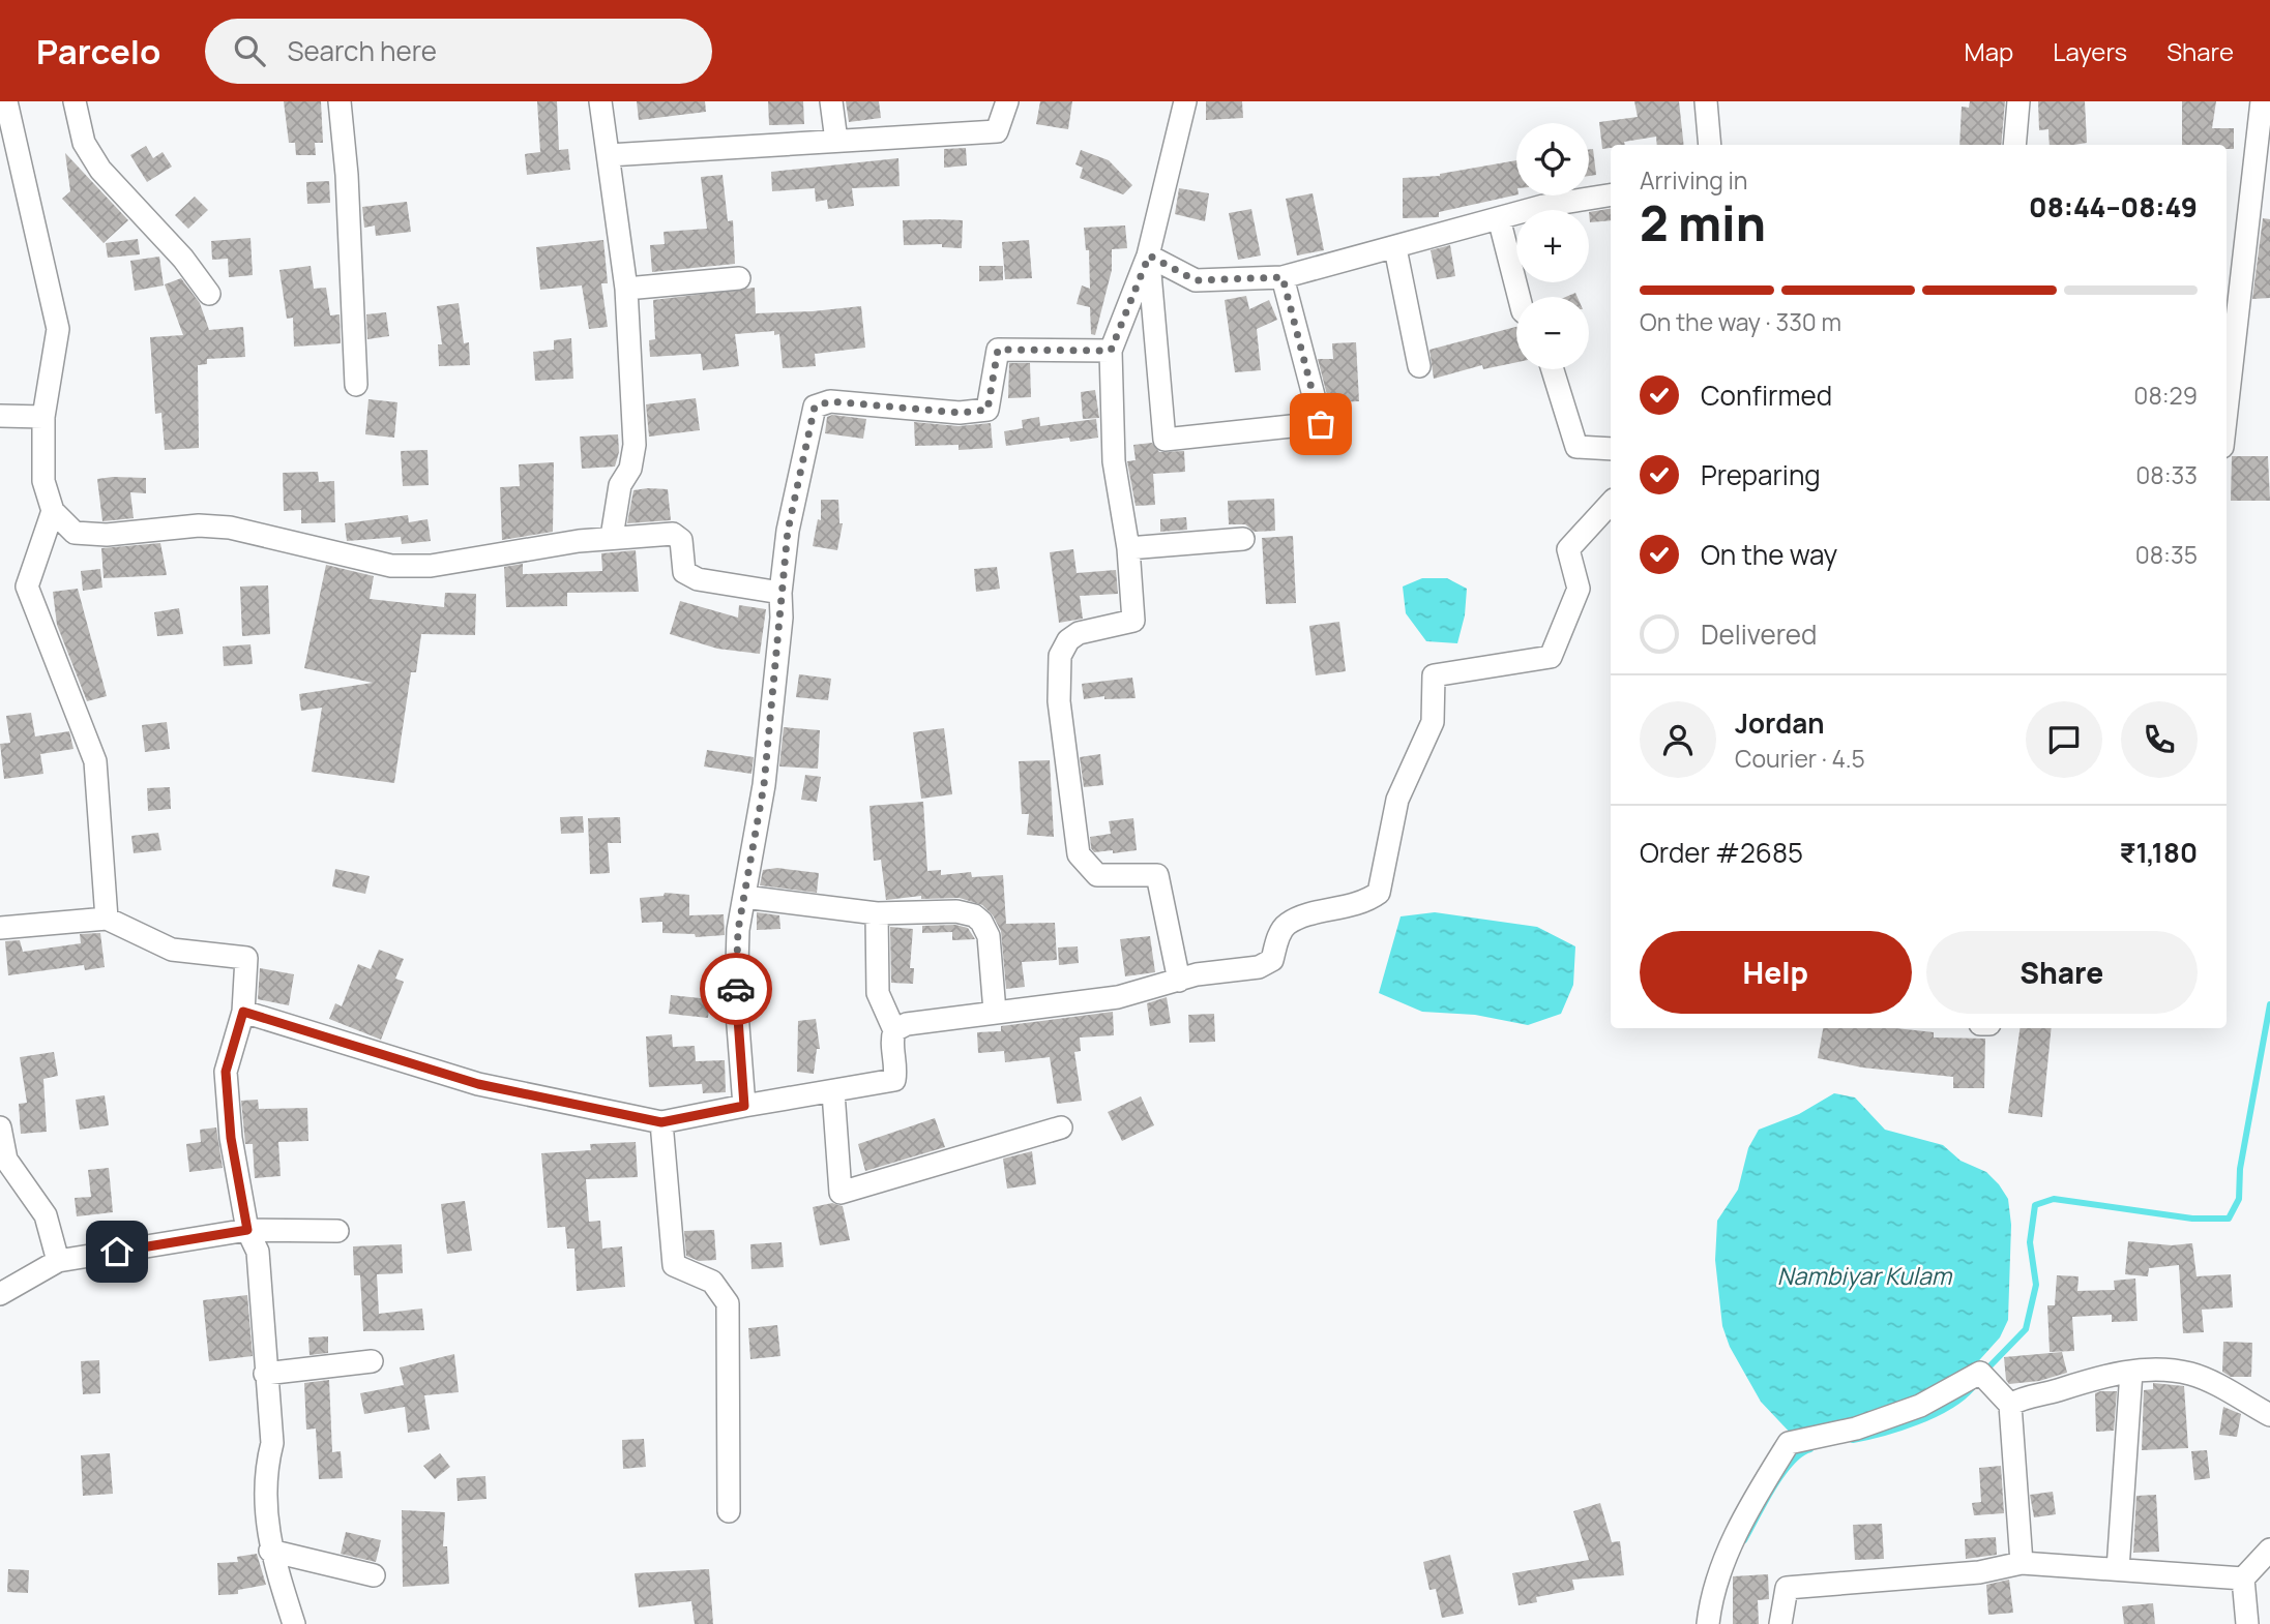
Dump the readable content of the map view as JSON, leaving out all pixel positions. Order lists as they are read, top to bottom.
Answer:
{
  "water": ["Nambiyar Kulam"],
  "page": {
    "header": "Parcelo",
    "search": "Search here",
    "nav": ["Map", "Layers", "Share"],
    "map_buttons": ["+", "−"],
    "heading": ["2 min", "Arriving in", "08:44–08:49"],
    "panel": [
      "Jordan",
      "Courier · 4.5",
      "Order #2685",
      "₹1,180"
    ],
    "bar": "On the way · 330 m",
    "list": [
      ["Confirmed", "08:29"],
      ["Preparing", "08:33"],
      ["On the way", "08:35"],
      "Delivered"
    ],
    "buttons": ["Help", "Share"]
  }
}
